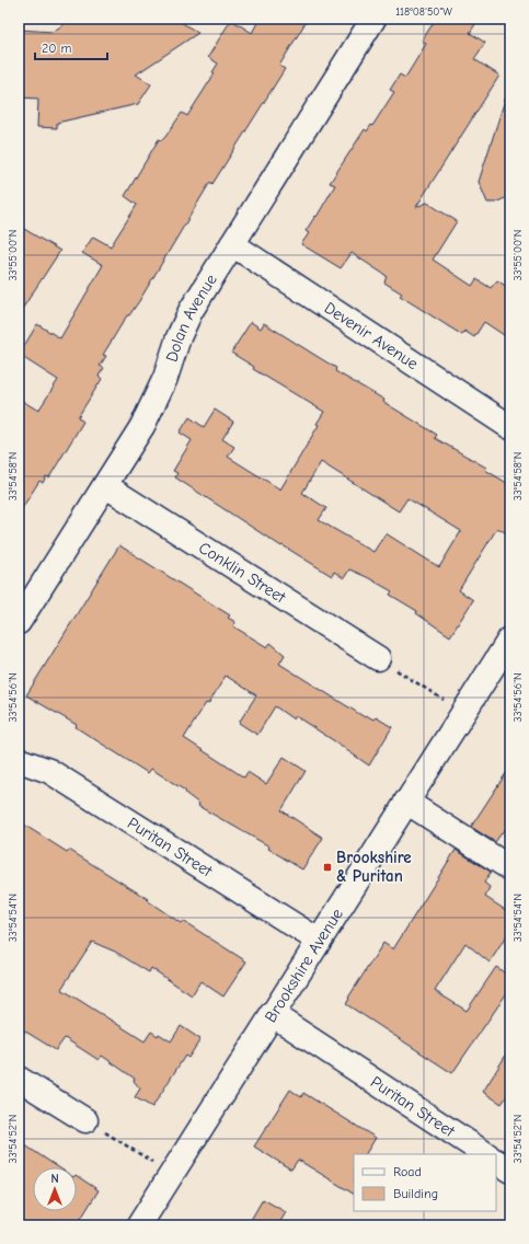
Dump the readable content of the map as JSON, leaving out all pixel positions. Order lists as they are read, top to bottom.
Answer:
{
  "streets": {
    "street": [
      "Dolan Avenue",
      "Devenir Avenue",
      "Conklin Street",
      "Puritan Street",
      "Brookshire Avenue"
    ]
  },
  "crossings": [
    ["Dolan Avenue", "Devenir Avenue"],
    ["Dolan Avenue", "Conklin Street"],
    ["Puritan Street", "Brookshire Avenue"]
  ],
  "places": {
    "transit": ["Brookshire & Puritan"]
  },
  "legend": ["Road", "Building"],
  "scale_bar": "20 m",
  "north": "top",
  "coordinates": [
    "118°08'50\"W",
    "33°55'00\"N",
    "33°54'58\"N",
    "33°54'56\"N",
    "33°54'54\"N",
    "33°54'52\"N"
  ]
}
